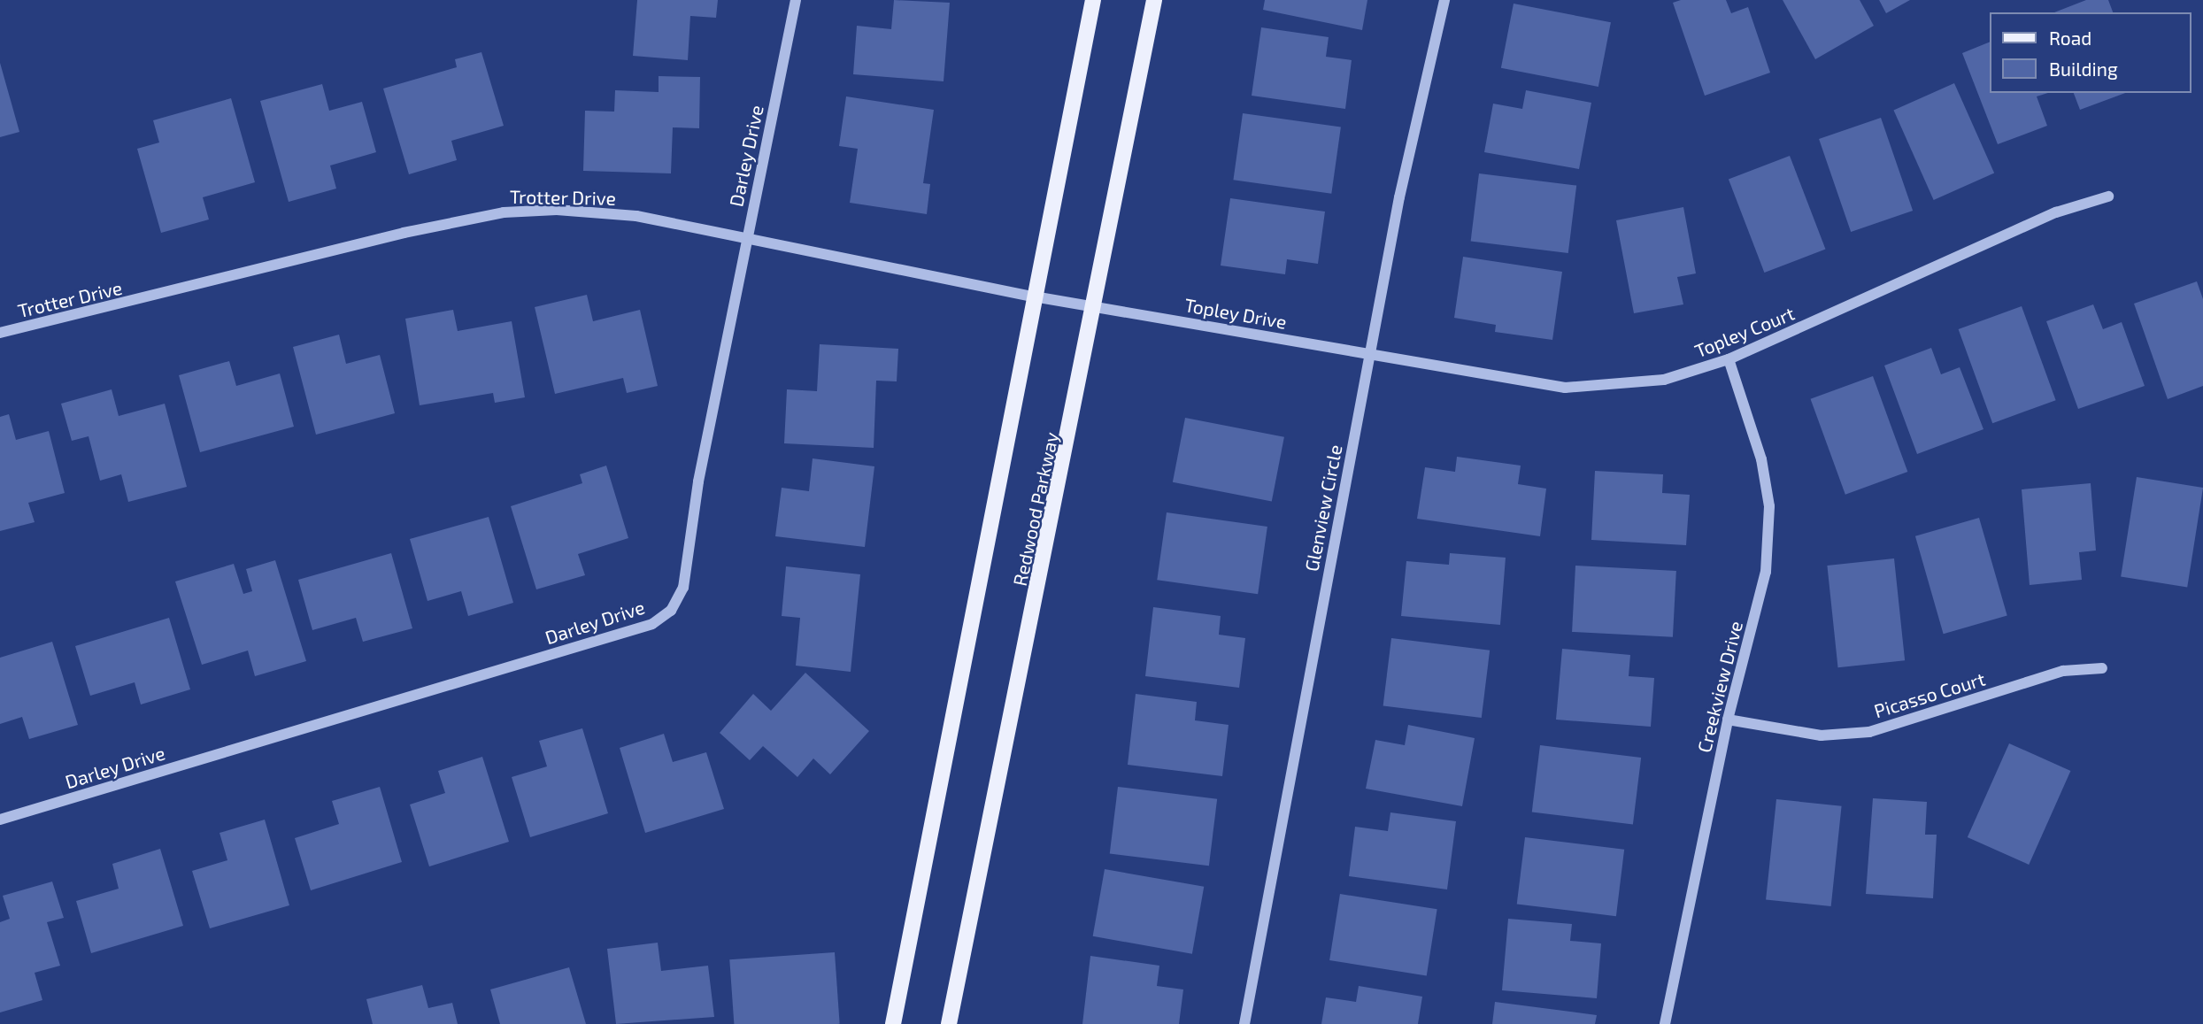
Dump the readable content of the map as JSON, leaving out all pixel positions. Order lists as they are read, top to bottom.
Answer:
{
  "streets": {
    "main road": ["Redwood Parkway"],
    "street": [
      "Darley Drive",
      "Trotter Drive",
      "Topley Drive",
      "Topley Court",
      "Glenview Circle",
      "Creekview Drive",
      "Picasso Court"
    ]
  },
  "crossings": [
    ["Darley Drive", "Trotter Drive"],
    ["Trotter Drive", "Topley Drive"],
    ["Trotter Drive", "Redwood Parkway"],
    ["Topley Drive", "Topley Court"],
    ["Topley Drive", "Glenview Circle"],
    ["Topley Drive", "Redwood Parkway"],
    ["Topley Court", "Glenview Circle"],
    ["Topley Court", "Creekview Drive"],
    ["Creekview Drive", "Picasso Court"]
  ],
  "legend": ["Road", "Building"]
}
